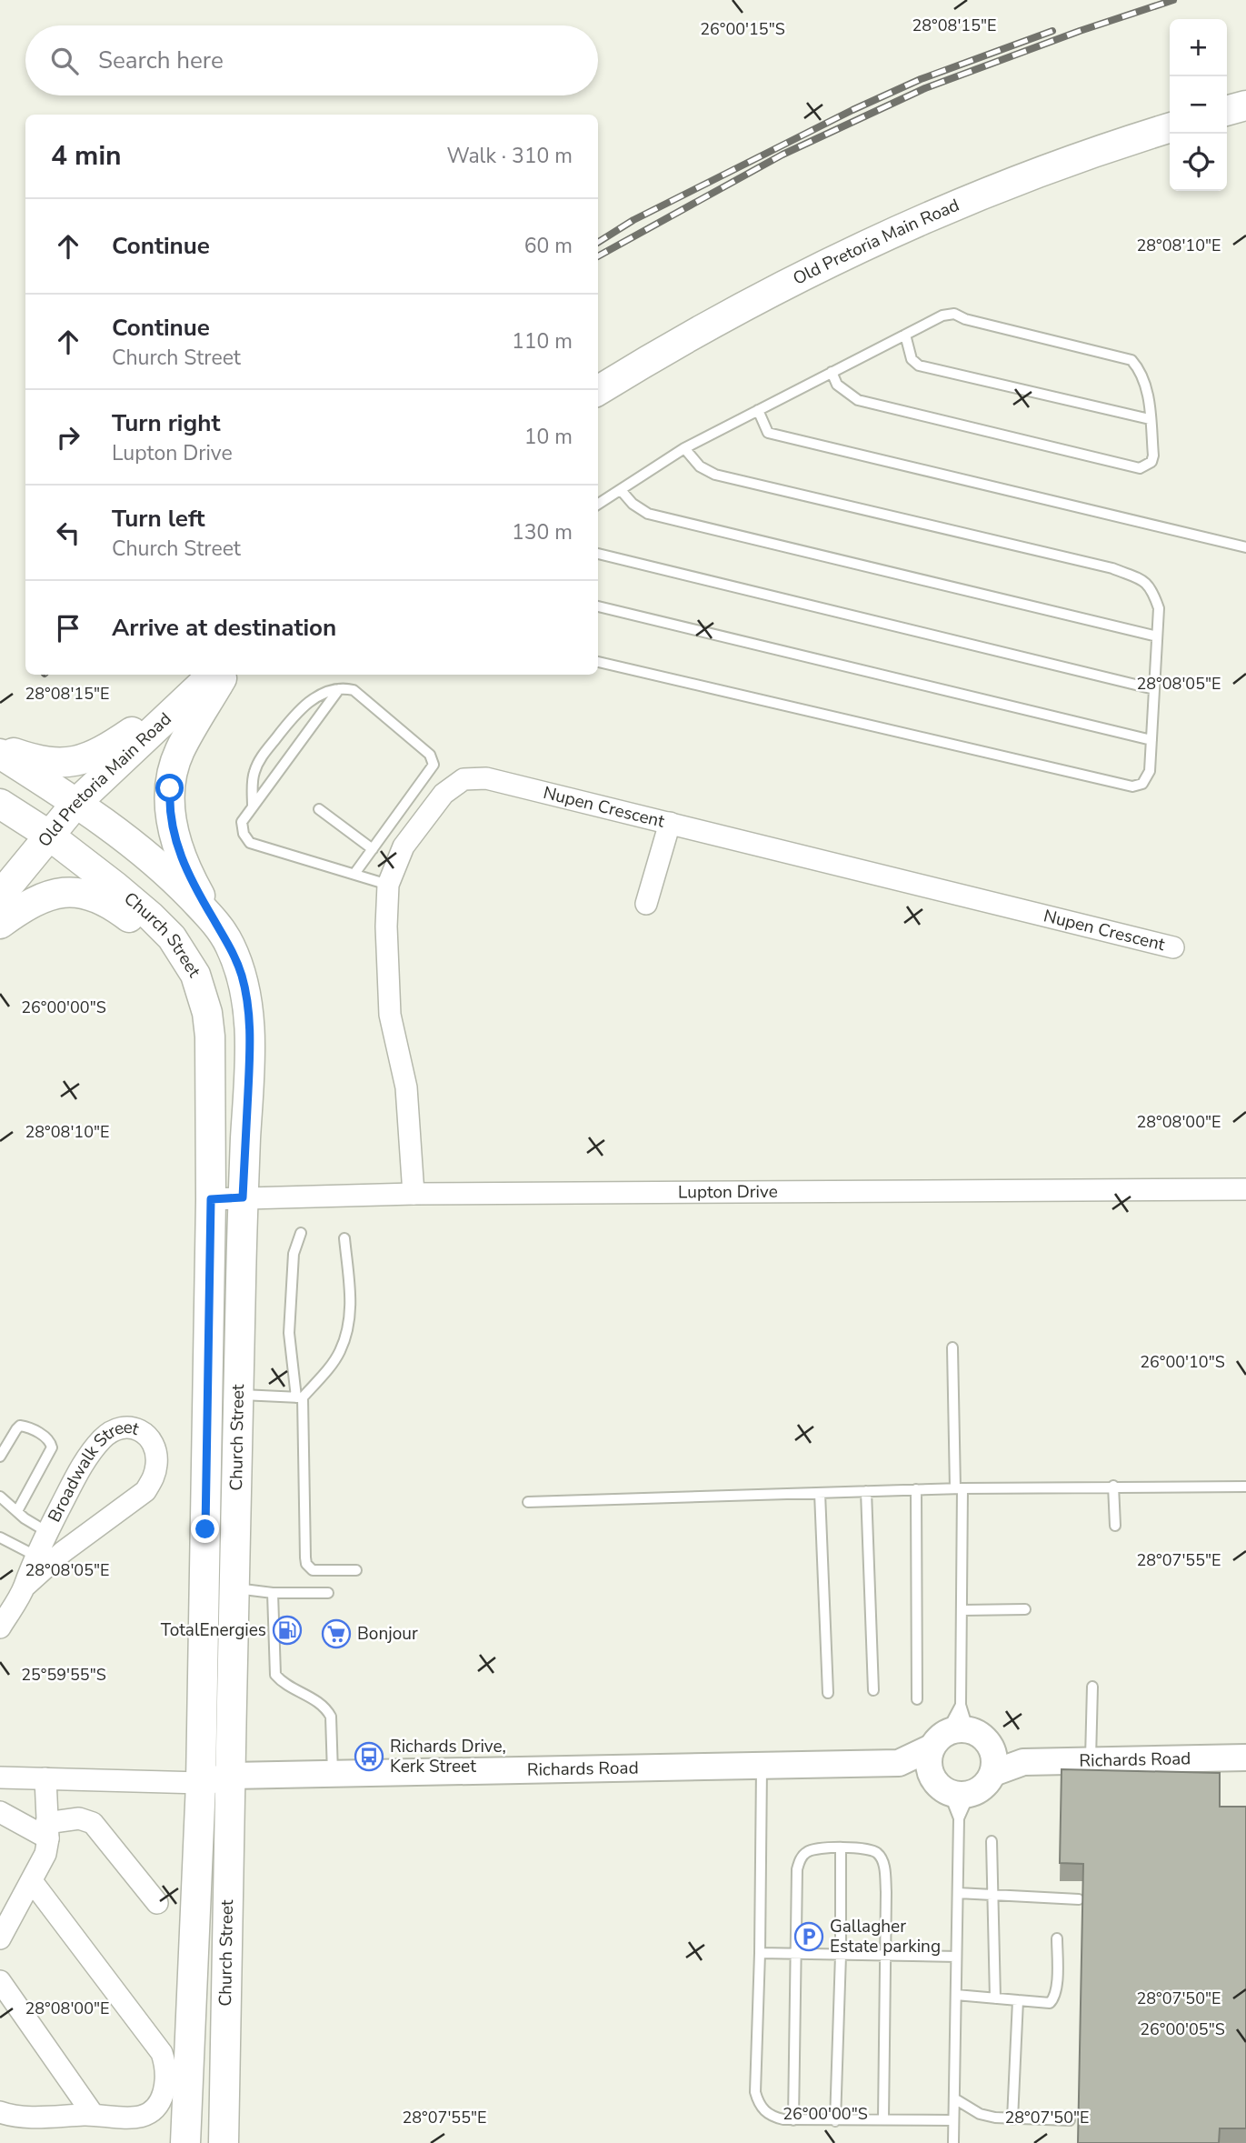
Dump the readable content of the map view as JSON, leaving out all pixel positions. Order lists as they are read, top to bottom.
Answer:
{
  "streets": {
    "main road": ["Old Pretoria Main Road", "Church Street"],
    "street": [
      "Nupen Crescent",
      "Lupton Drive",
      "Broadwalk Street",
      "Richards Road"
    ]
  },
  "crossings": [
    ["Old Pretoria Main Road", "Church Street"],
    ["Nupen Crescent", "Lupton Drive"],
    ["Church Street", "Lupton Drive"],
    ["Church Street", "Richards Road"]
  ],
  "places": {
    "fuel station": ["TotalEnergies"],
    "supermarket": ["Bonjour"],
    "bus stop": ["Richards Drive, Kerk Street"],
    "parking": ["Gallagher Estate parking"]
  },
  "page": {
    "map_buttons": ["+", "−"],
    "search": "Search here",
    "heading": ["4 min", "Walk · 310 m"],
    "list": [
      ["Continue", "60 m"],
      ["Continue", "Church Street", "110 m"],
      ["Turn right", "Lupton Drive", "10 m"],
      ["Turn left", "Church Street", "130 m"],
      "Arrive at destination"
    ]
  },
  "coordinates": [
    "28°08'15\"E",
    "26°00'15\"S",
    "28°08'10\"E",
    "28°08'05\"E",
    "26°00'00\"S",
    "28°08'00\"E",
    "26°00'10\"S",
    "28°07'55\"E",
    "25°59'55\"S",
    "28°07'50\"E",
    "26°00'05\"S"
  ]
}
